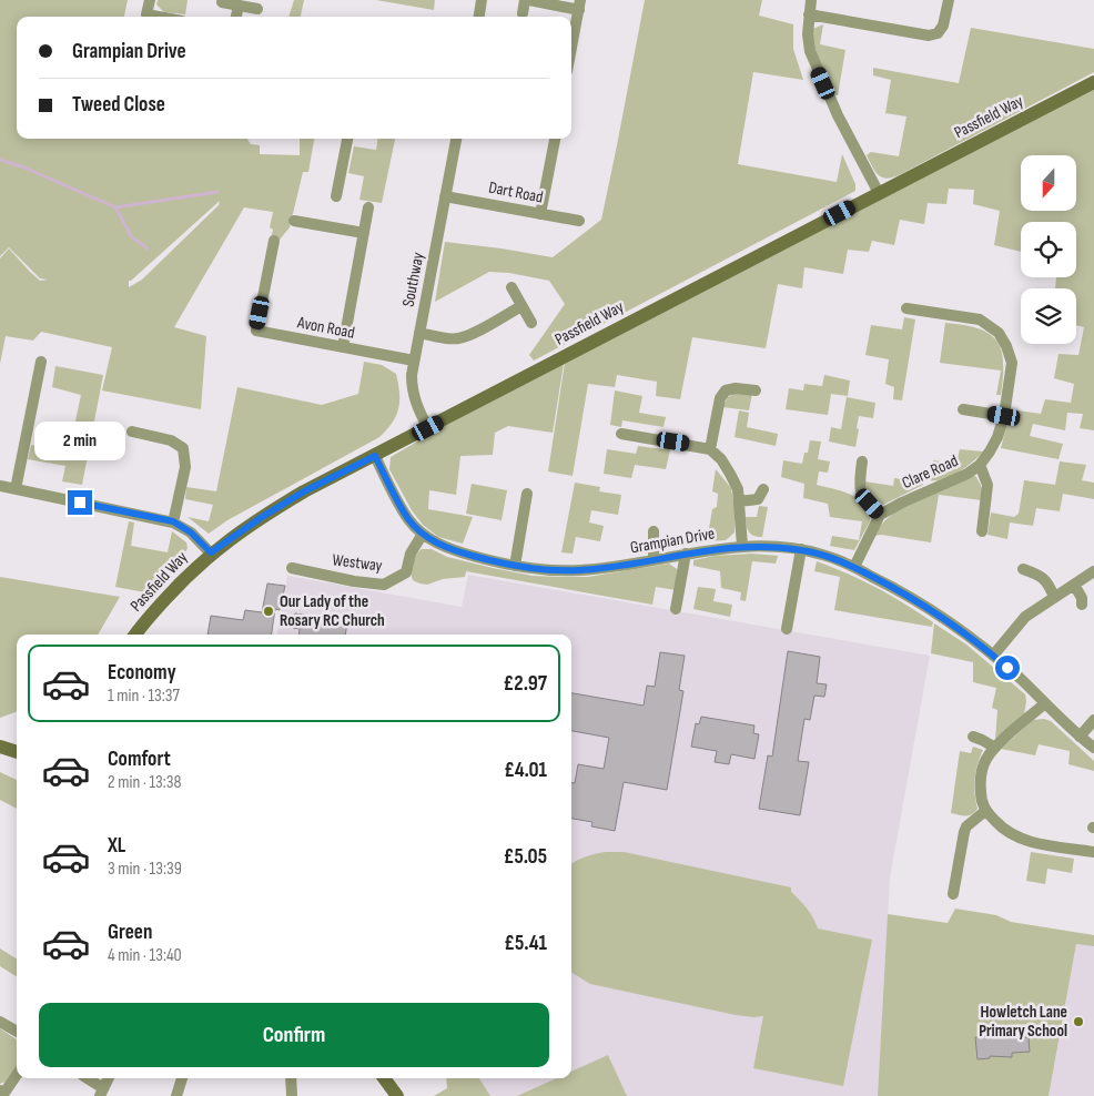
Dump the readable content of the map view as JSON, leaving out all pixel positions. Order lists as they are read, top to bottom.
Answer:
{
  "streets": {
    "street": [
      "Passfield Way",
      "Dart Road",
      "Southway",
      "Avon Road",
      "Clare Road",
      "Grampian Drive",
      "Westway"
    ]
  },
  "crossings": [
    ["Passfield Way", "Southway"],
    ["Passfield Way", "Grampian Drive"],
    ["Dart Road", "Southway"],
    ["Southway", "Avon Road"],
    ["Grampian Drive", "Westway"]
  ],
  "places": ["Our Lady of the Rosary RC Church", "Howletch Lane Primary School"],
  "north": "bottom",
  "page": {
    "banner": ["Grampian Drive", "Tweed Close"],
    "bubble": "2 min",
    "list": [
      {
        "name": "Economy",
        "note": "1 min · 13:37",
        "value": "£2.97"
      },
      {
        "name": "Comfort",
        "note": "2 min · 13:38",
        "value": "£4.01"
      },
      {
        "name": "XL",
        "note": "3 min · 13:39",
        "value": "£5.05"
      },
      {
        "name": "Green",
        "note": "4 min · 13:40",
        "value": "£5.41"
      }
    ],
    "buttons": "Confirm"
  }
}
